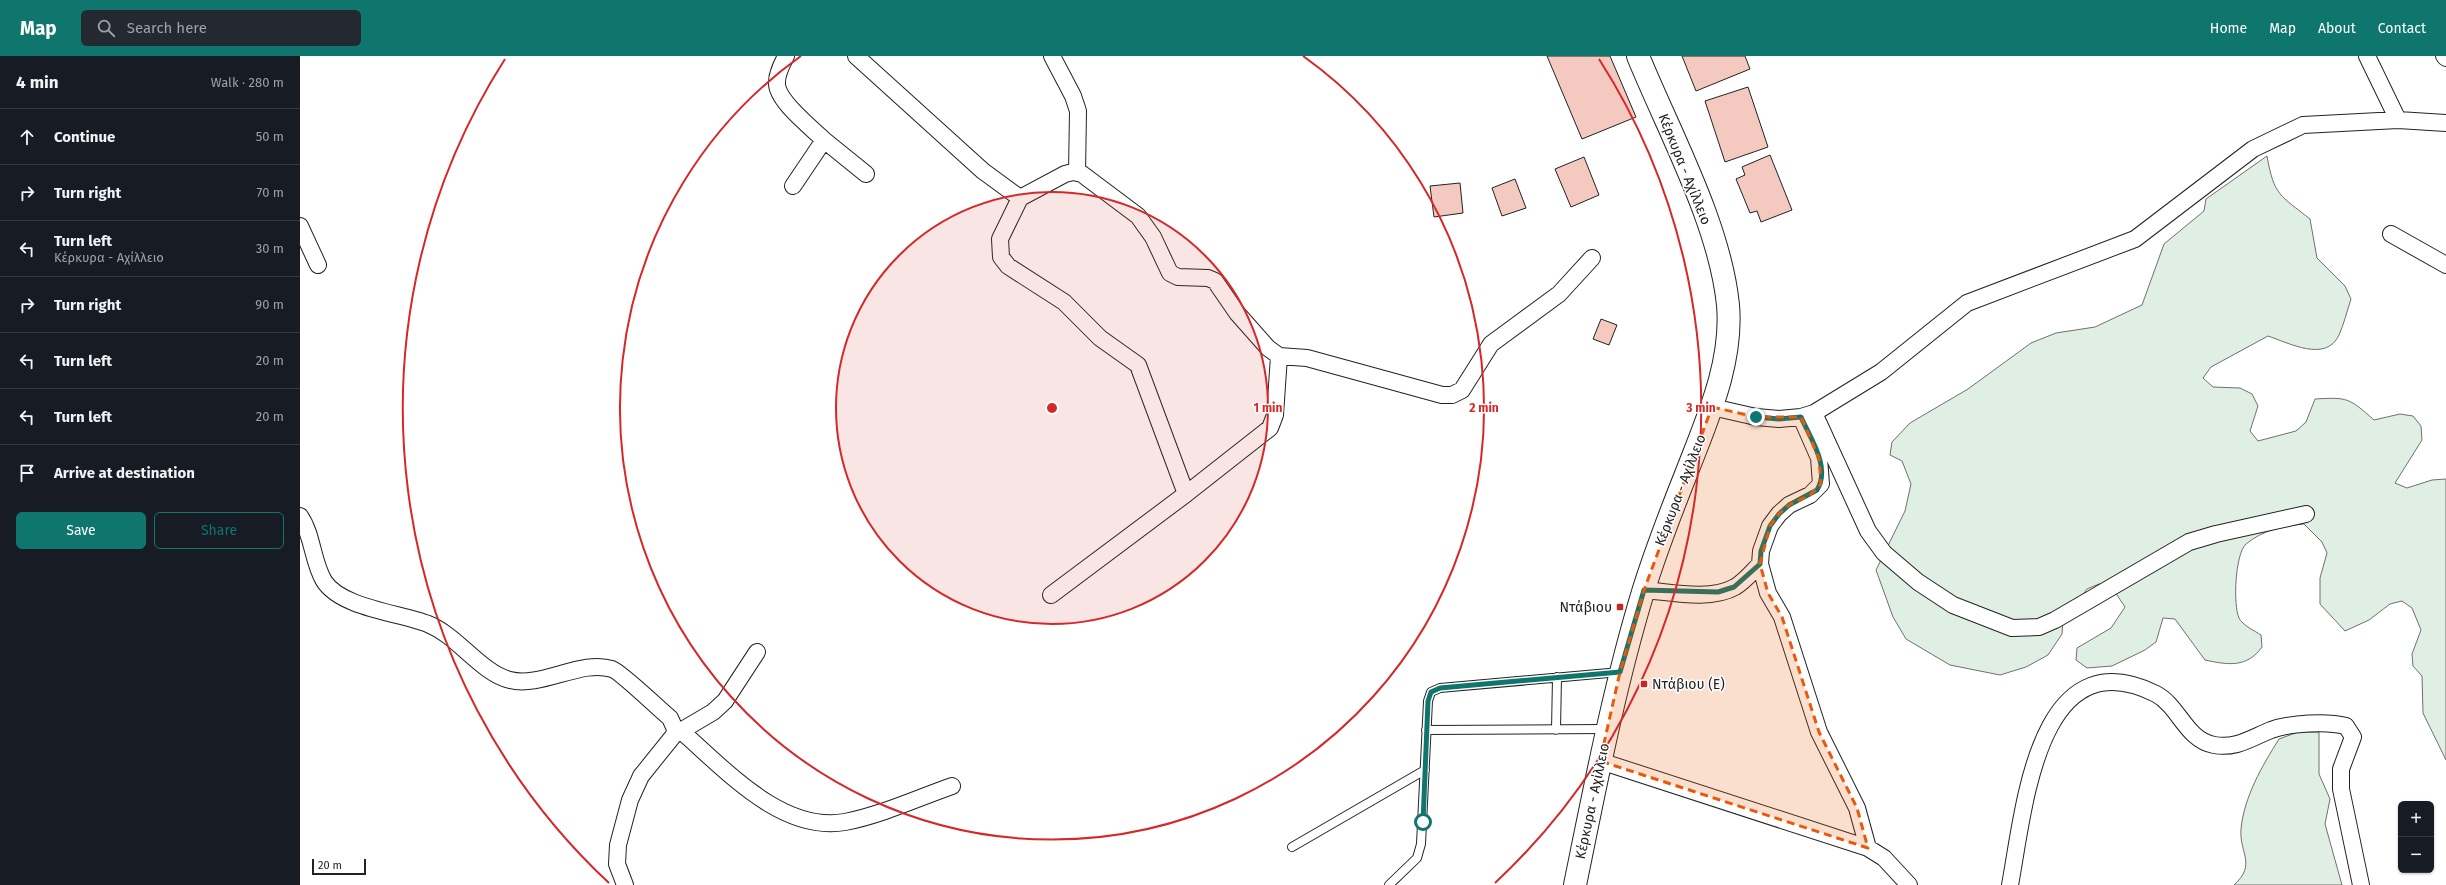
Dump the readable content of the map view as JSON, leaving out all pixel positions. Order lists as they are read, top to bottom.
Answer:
{
  "streets": {
    "main road": ["Κέρκυρα - Αχίλλειο"]
  },
  "places": {
    "transit": ["Ντάβιου", "Ντάβιου (E)"]
  },
  "scale_bar": "20 m",
  "page": {
    "header": "Map",
    "search": "Search here",
    "nav": [
      "Home",
      "Map",
      "About",
      "Contact"
    ],
    "heading": ["4 min", "Walk · 280 m"],
    "list": [
      ["Continue", "50 m"],
      ["Turn right", "70 m"],
      ["Turn left", "Κέρκυρα - Αχίλλειο", "30 m"],
      ["Turn right", "90 m"],
      ["Turn left", "20 m"],
      ["Turn left", "20 m"],
      "Arrive at destination"
    ],
    "buttons": ["Save", "Share"],
    "map_buttons": ["+", "−"],
    "scale": "20 m"
  },
  "rings": ["1 min", "2 min", "3 min"]
}
